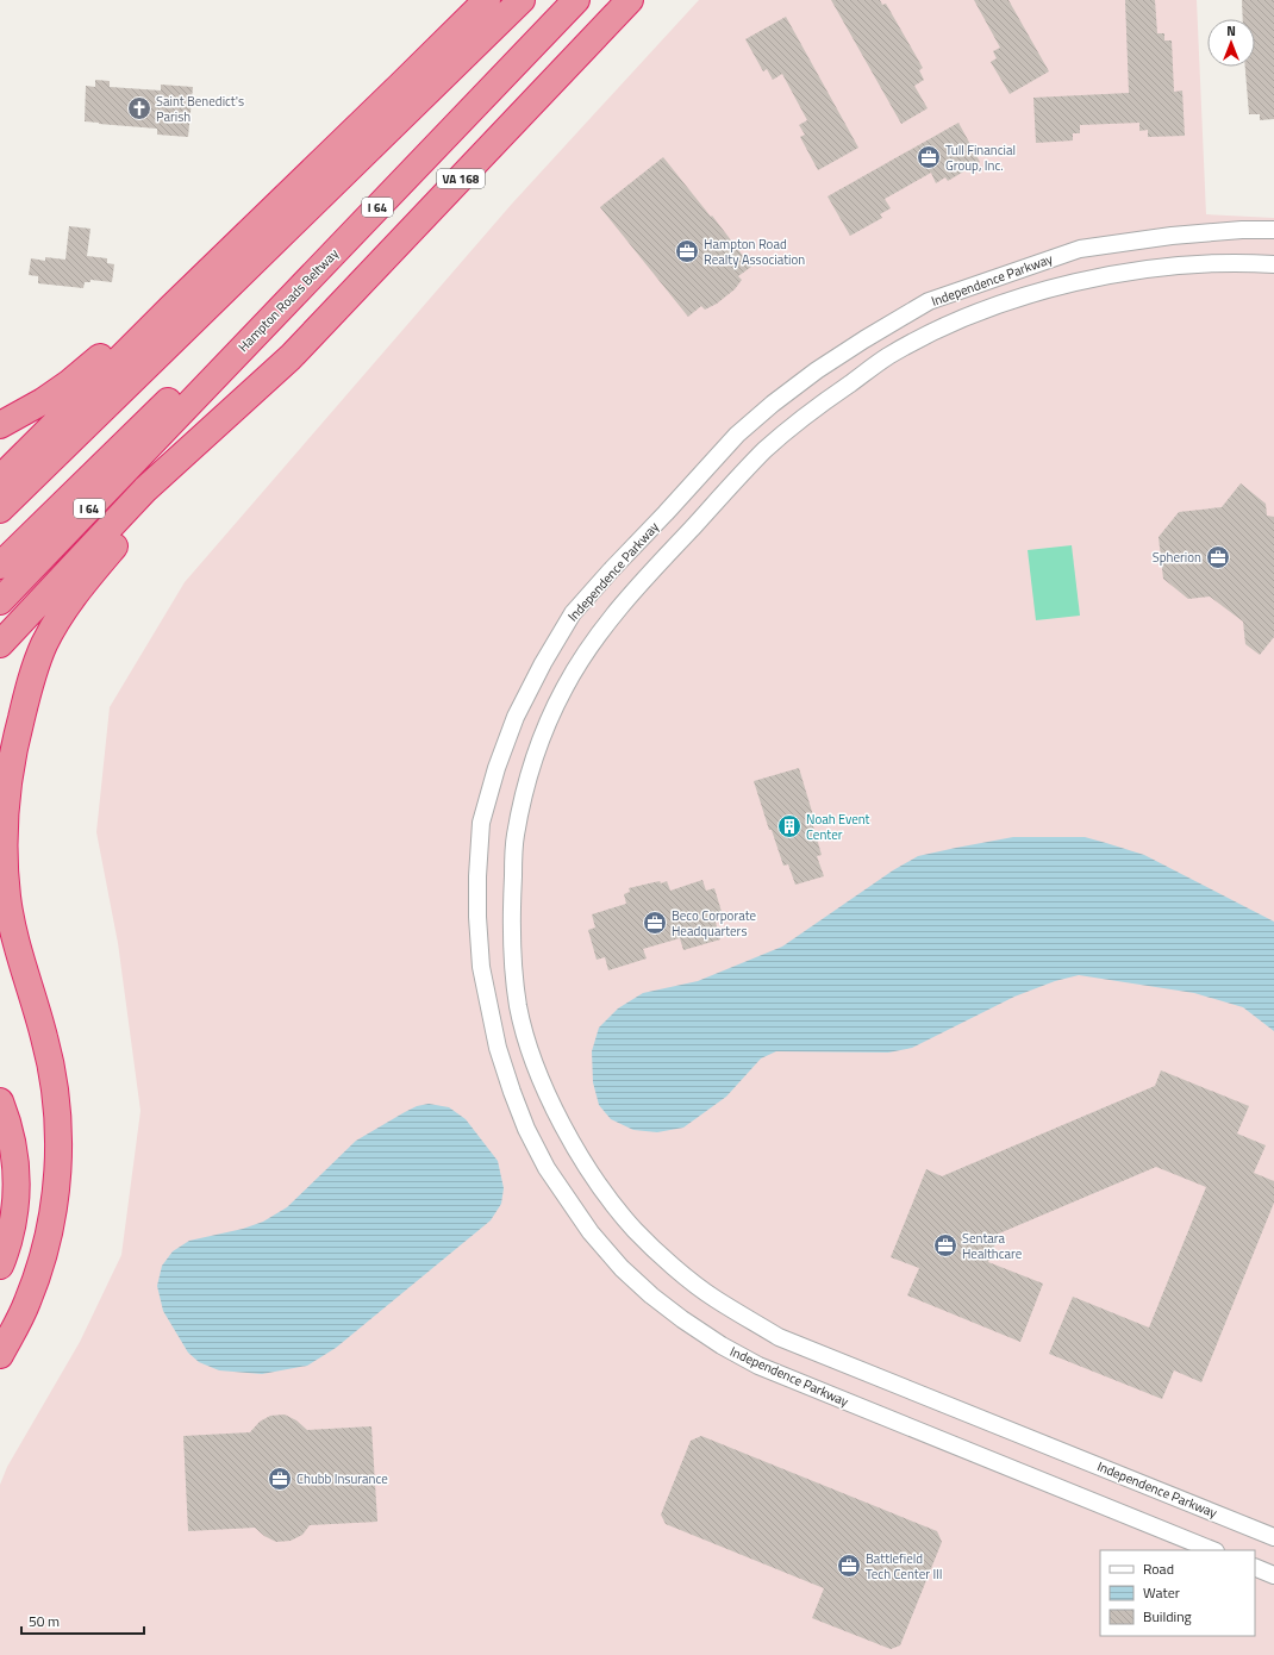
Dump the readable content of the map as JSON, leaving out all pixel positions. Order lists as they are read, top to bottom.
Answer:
{
  "streets": {
    "highway": ["VA 168", "I 64", "Hampton Roads Beltway"],
    "street": ["Independence Parkway"]
  },
  "places": {
    "church": ["Saint Benedict's Parish"],
    "office": [
      "Tull Financial Group, Inc.",
      "Hampton Road Realty Association",
      "Spherion",
      "Beco Corporate Headquarters",
      "Sentara Healthcare",
      "Chubb Insurance",
      "Battlefield Tech Center III"
    ],
    "building": ["Noah Event Center"]
  },
  "legend": ["Road", "Water", "Building"],
  "scale_bar": "50 m",
  "north": "top"
}
